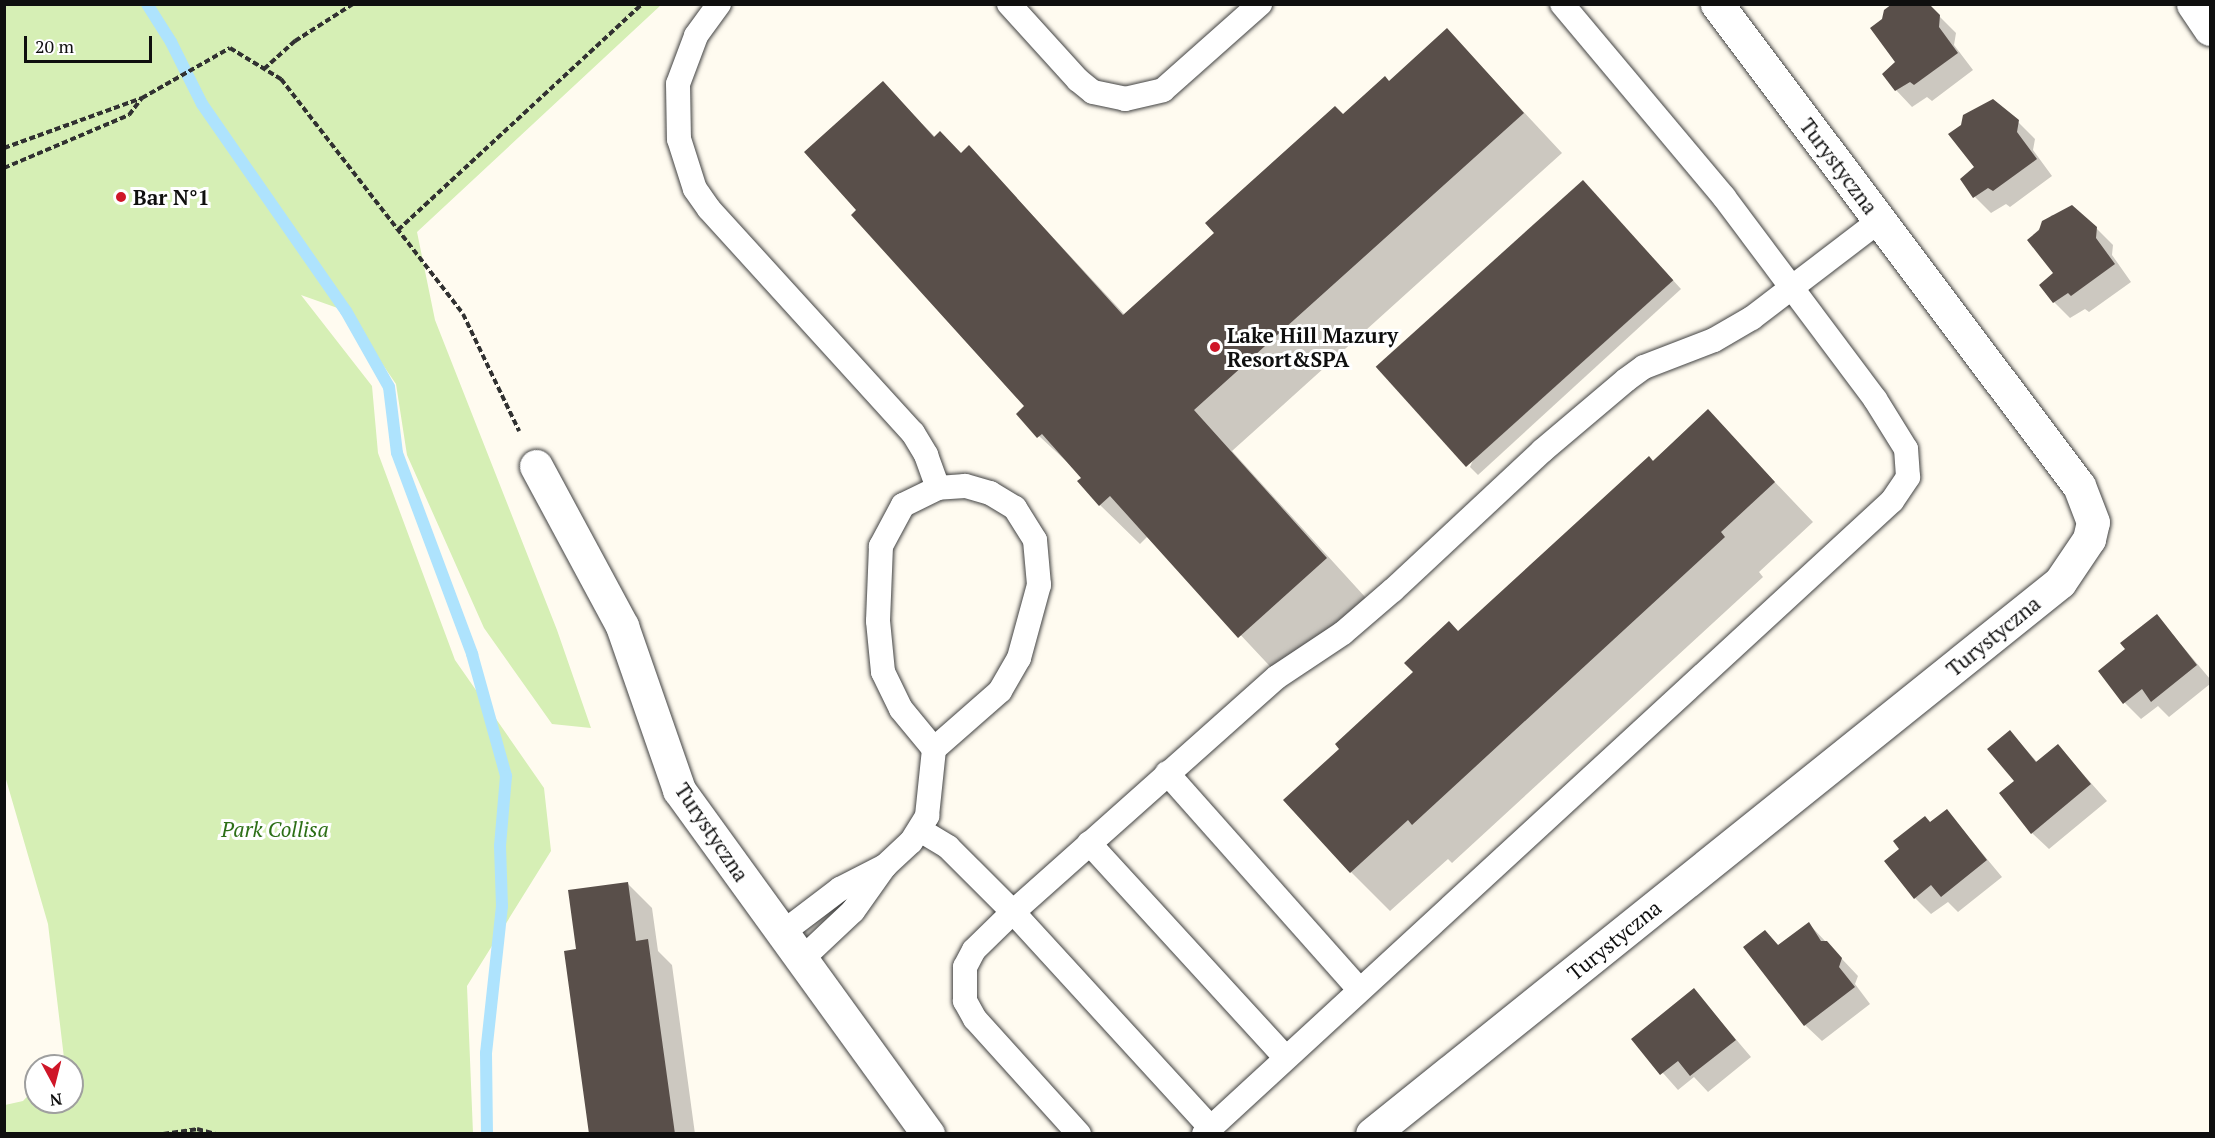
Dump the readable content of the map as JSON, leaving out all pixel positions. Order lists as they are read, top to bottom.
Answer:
{
  "streets": {
    "street": ["Turystyczna"]
  },
  "parks": ["Park Collisa"],
  "places": ["Bar N°1", "Lake Hill Mazury Resort&SPA"],
  "scale_bar": "20 m",
  "north": "bottom"
}
